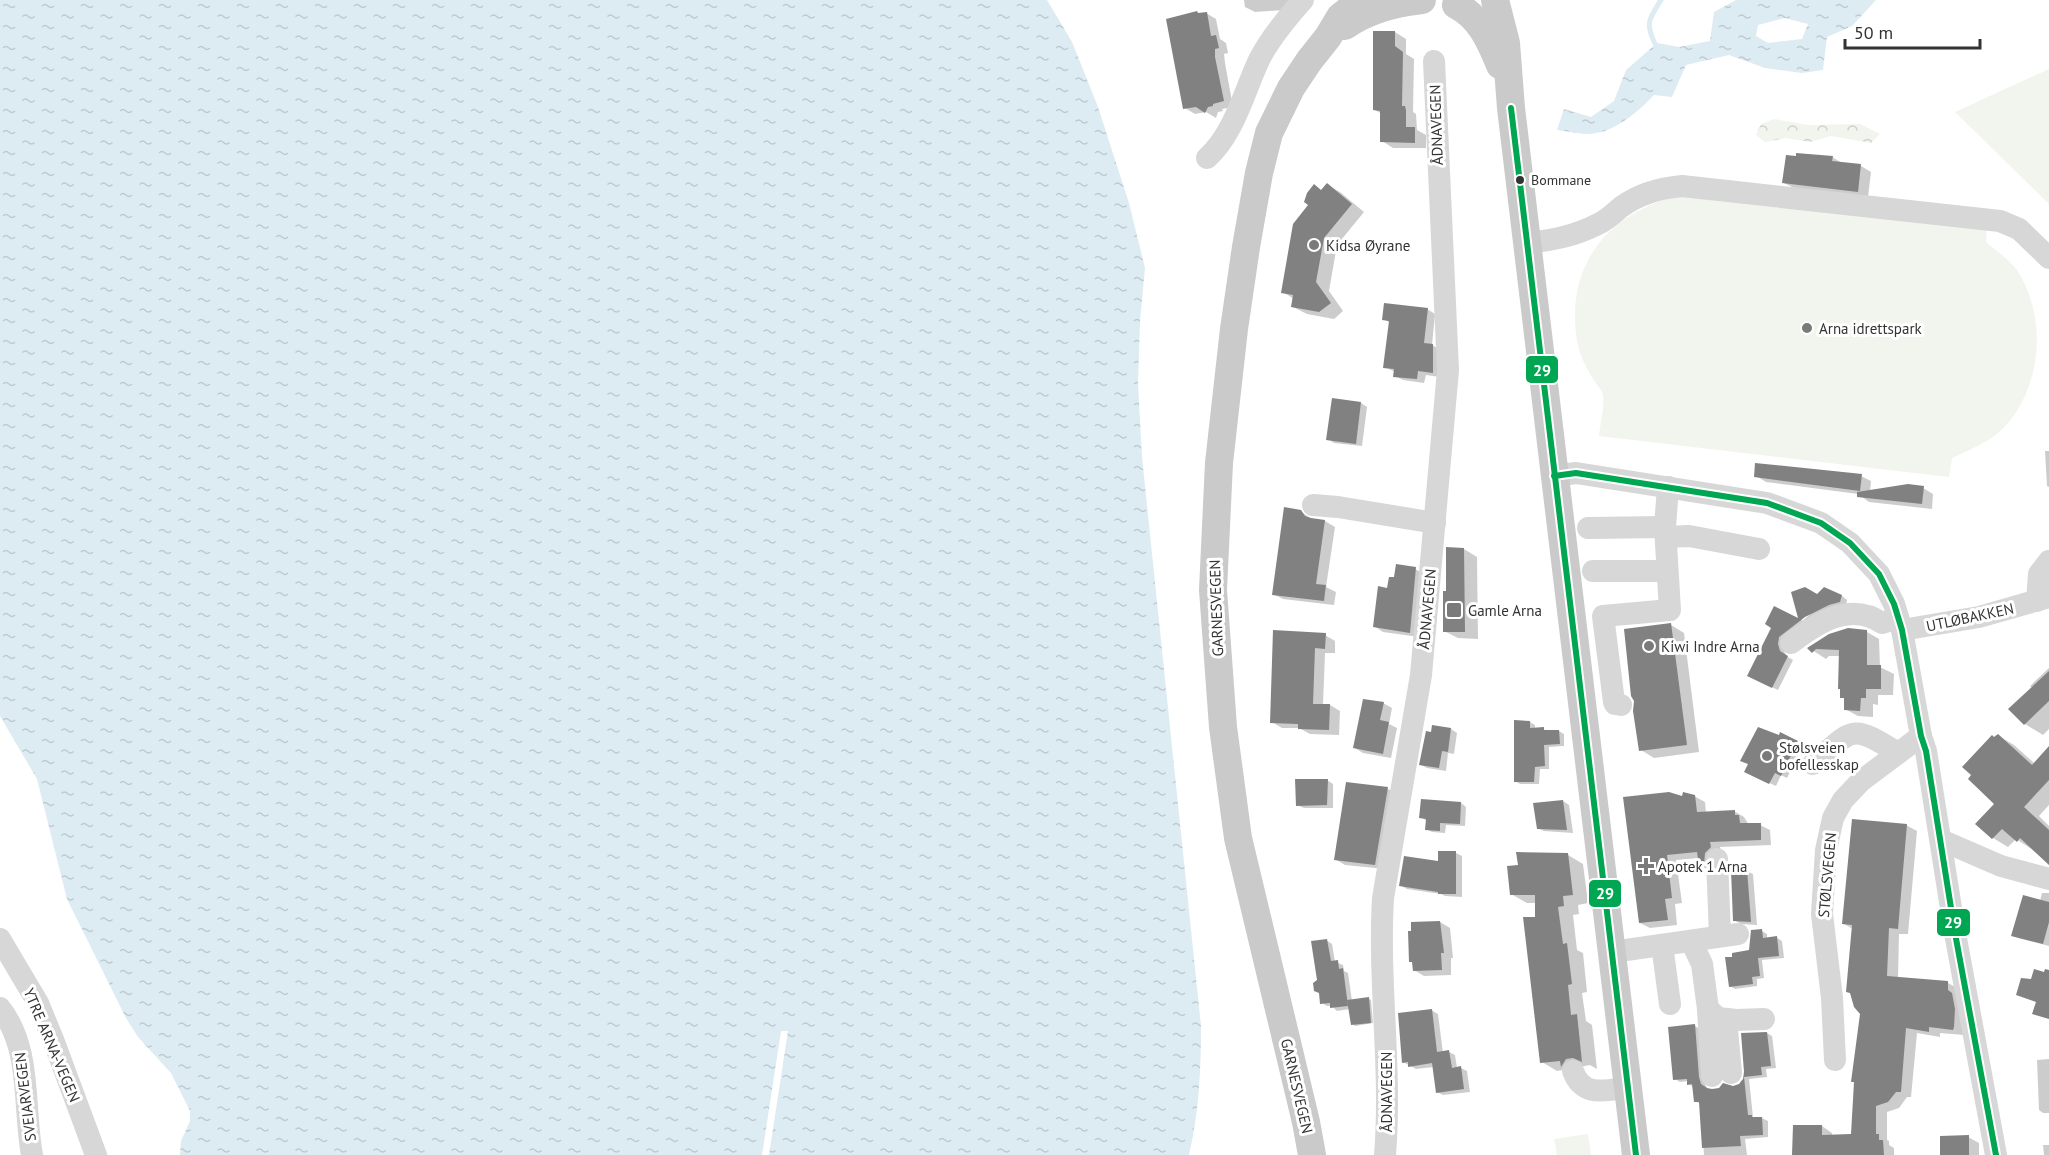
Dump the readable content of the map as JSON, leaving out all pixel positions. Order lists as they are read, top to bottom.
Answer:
{
  "streets": {
    "main road": ["GARNESVEGEN"],
    "street": [
      "ÅDNAVEGEN",
      "UTLØBAKKEN",
      "STØLSVEGEN",
      "YTRE ARNA-VEGEN",
      "SVEIARVEGEN"
    ]
  },
  "places": {
    "other": [
      "Bommane",
      "Kidsa Øyrane",
      "Arna idrettspark",
      "Kiwi Indre Arna",
      "Stølsveien bofellesskap"
    ],
    "transit": ["Gamle Arna"],
    "health": ["Apotek 1 Arna"]
  },
  "lines": ["transit line 29"],
  "scale_bar": "50 m"
}
